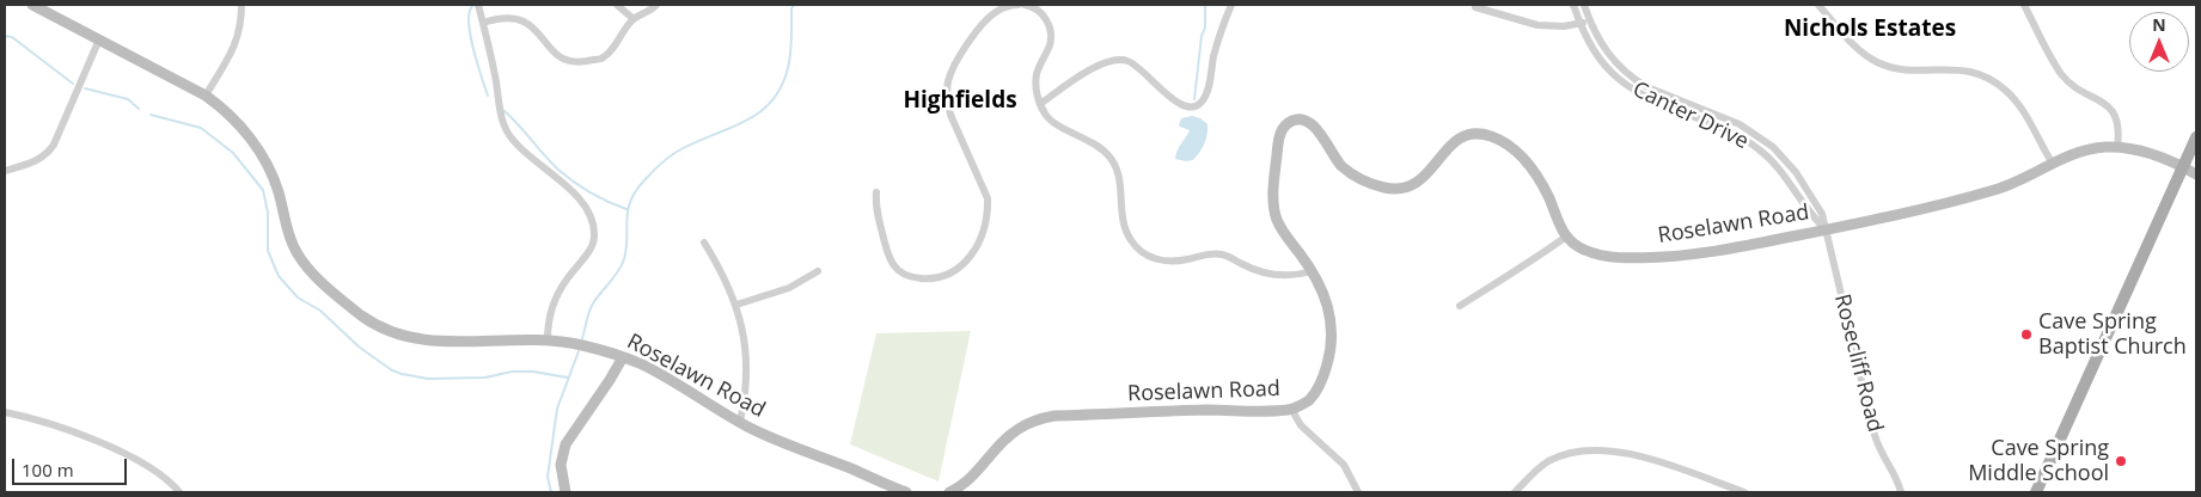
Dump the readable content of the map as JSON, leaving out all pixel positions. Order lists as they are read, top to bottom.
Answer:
{
  "streets": {
    "street": ["Canter Drive", "Roselawn Road", "Rosecliff Road"]
  },
  "crossings": [
    ["Canter Drive", "Roselawn Road"],
    ["Canter Drive", "Rosecliff Road"],
    ["Roselawn Road", "Rosecliff Road"]
  ],
  "districts": ["Nichols Estates", "Highfields"],
  "places": ["Cave Spring Baptist Church", "Cave Spring Middle School"],
  "scale_bar": "100 m",
  "north": "top"
}
